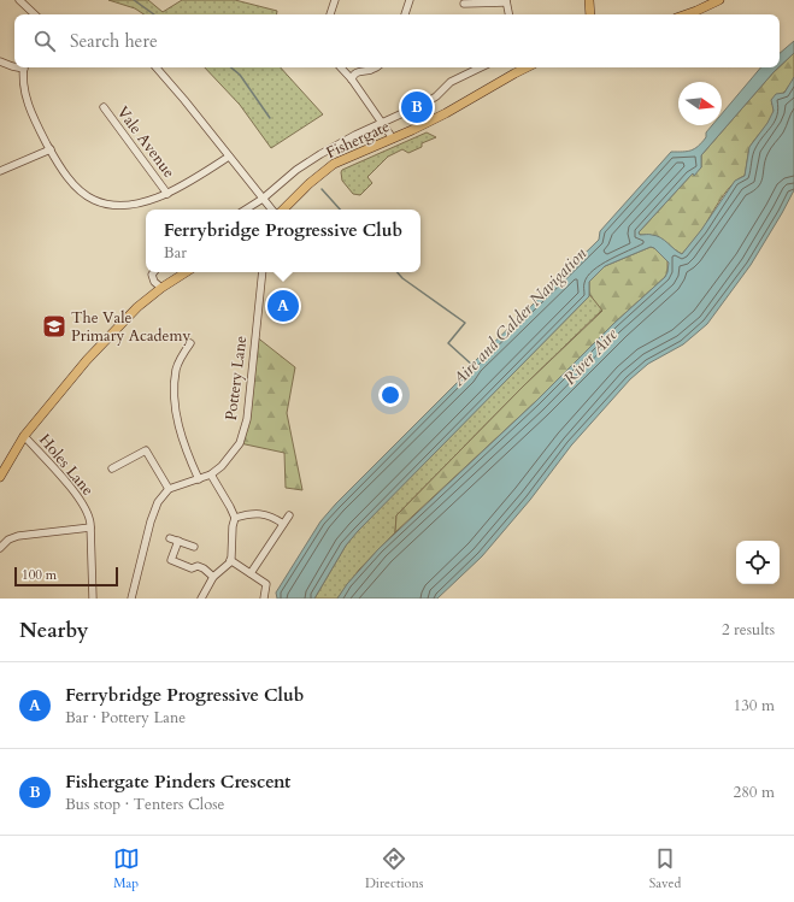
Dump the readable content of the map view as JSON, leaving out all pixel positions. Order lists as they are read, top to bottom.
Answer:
{
  "streets": {
    "main road": ["Fishergate"],
    "street": ["Vale Avenue", "Pottery Lane", "Holes Lane"]
  },
  "water": ["Aire and Calder Navigation", "River Aire"],
  "places": {
    "school or university": ["The Vale Primary Academy"]
  },
  "scale_bar": "100 m",
  "north": "right",
  "page": {
    "search": "Search here",
    "pins": ["B", "A"],
    "popup": ["Ferrybridge Progressive Club", "Bar"],
    "scale": "100 m",
    "heading": ["Nearby", "2 results"],
    "list": [
      {
        "mark": "A",
        "name": "Ferrybridge Progressive Club",
        "note": "Bar · Pottery Lane",
        "value": "130 m"
      },
      {
        "mark": "B",
        "name": "Fishergate Pinders Crescent",
        "note": "Bus stop · Tenters Close",
        "value": "280 m"
      }
    ],
    "nav": ["Map", "Directions", "Saved"]
  }
}
